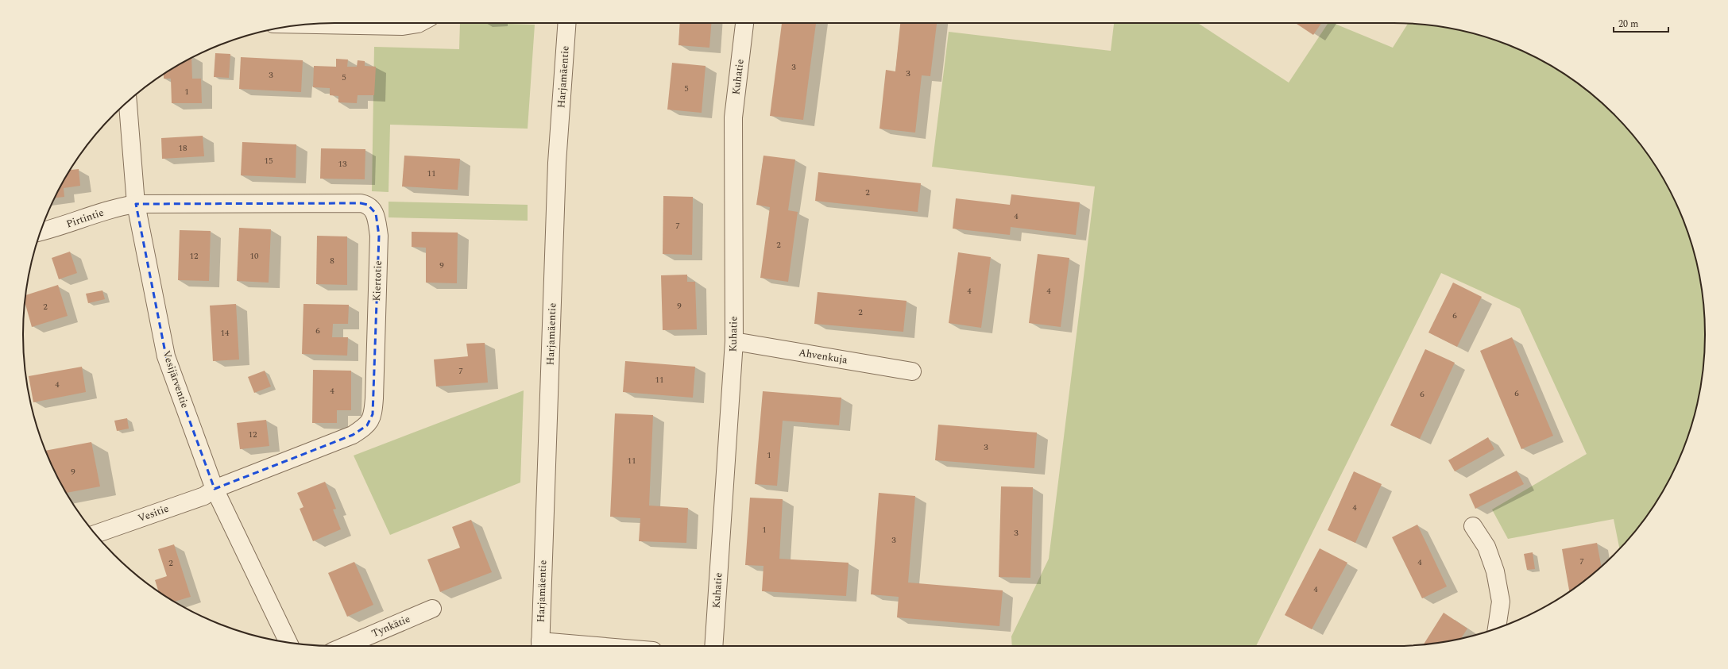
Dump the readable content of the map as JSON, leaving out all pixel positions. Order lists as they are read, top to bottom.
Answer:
{
  "streets": {
    "street": [
      "Harjamäentie",
      "Kuhatie",
      "Pirtintie",
      "Kiertotie",
      "Ahvenkuja",
      "Vesijärventie",
      "Vesitie",
      "Tynkätie"
    ]
  },
  "crossings": [
    ["Kuhatie", "Ahvenkuja"],
    ["Pirtintie", "Kiertotie"],
    ["Pirtintie", "Vesijärventie"],
    ["Kiertotie", "Vesijärventie"],
    ["Kiertotie", "Vesitie"],
    ["Vesijärventie", "Vesitie"]
  ],
  "house_numbers": [
    "3",
    "3",
    "3",
    "5",
    "5",
    "1",
    "18",
    "15",
    "13",
    "11",
    "2",
    "4",
    "7",
    "2",
    "12",
    "10",
    "8",
    "9",
    "4",
    "4",
    "9",
    "2",
    "2",
    "6",
    "6",
    "14",
    "7",
    "11",
    "4",
    "4",
    "6",
    "6",
    "12",
    "3",
    "1",
    "11",
    "9",
    "4",
    "1",
    "3",
    "3",
    "7",
    "4",
    "2",
    "4"
  ],
  "scale_bar": "20 m"
}
